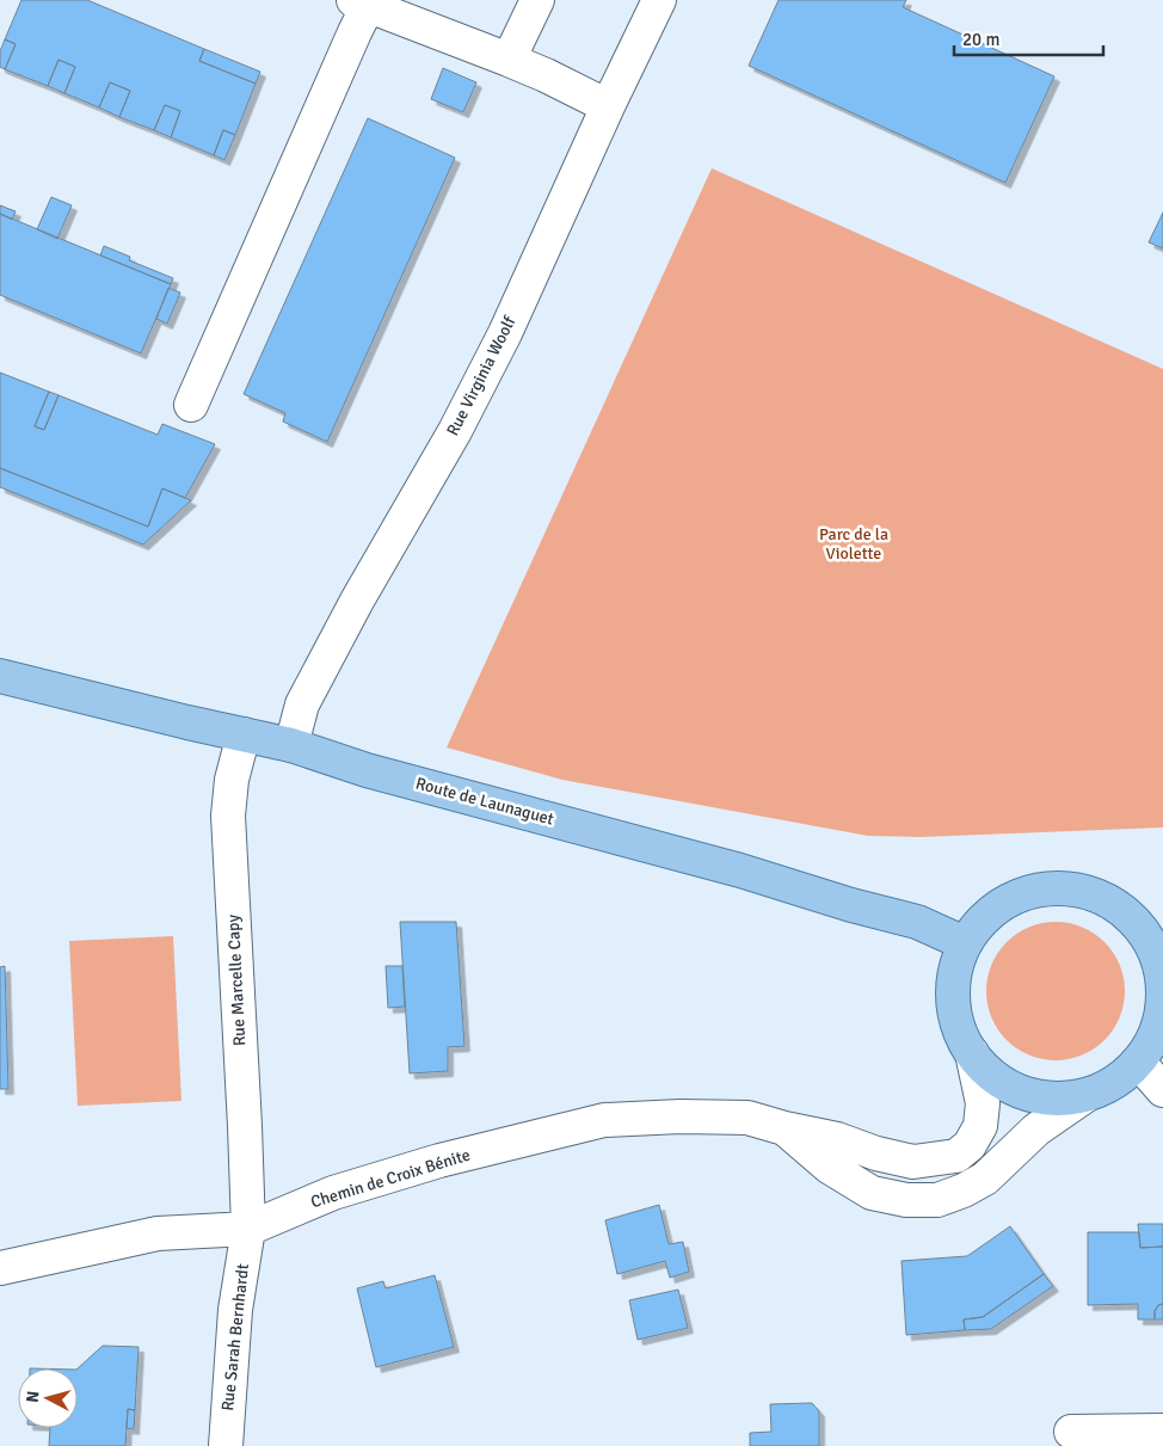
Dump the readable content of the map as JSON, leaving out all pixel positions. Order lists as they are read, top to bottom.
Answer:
{
  "streets": {
    "main road": ["Route de Launaguet"],
    "street": [
      "Rue Virginia Woolf",
      "Rue Marcelle Capy",
      "Chemin de Croix Bénite",
      "Rue Sarah Bernhardt"
    ]
  },
  "crossings": [
    ["Rue Virginia Woolf", "Route de Launaguet"],
    ["Route de Launaguet", "Rue Marcelle Capy"],
    ["Route de Launaguet", "Chemin de Croix Bénite"],
    ["Rue Marcelle Capy", "Chemin de Croix Bénite"],
    ["Rue Marcelle Capy", "Rue Sarah Bernhardt"],
    ["Chemin de Croix Bénite", "Rue Sarah Bernhardt"]
  ],
  "parks": ["Parc de la Violette"],
  "scale_bar": "20 m",
  "north": "left"
}
